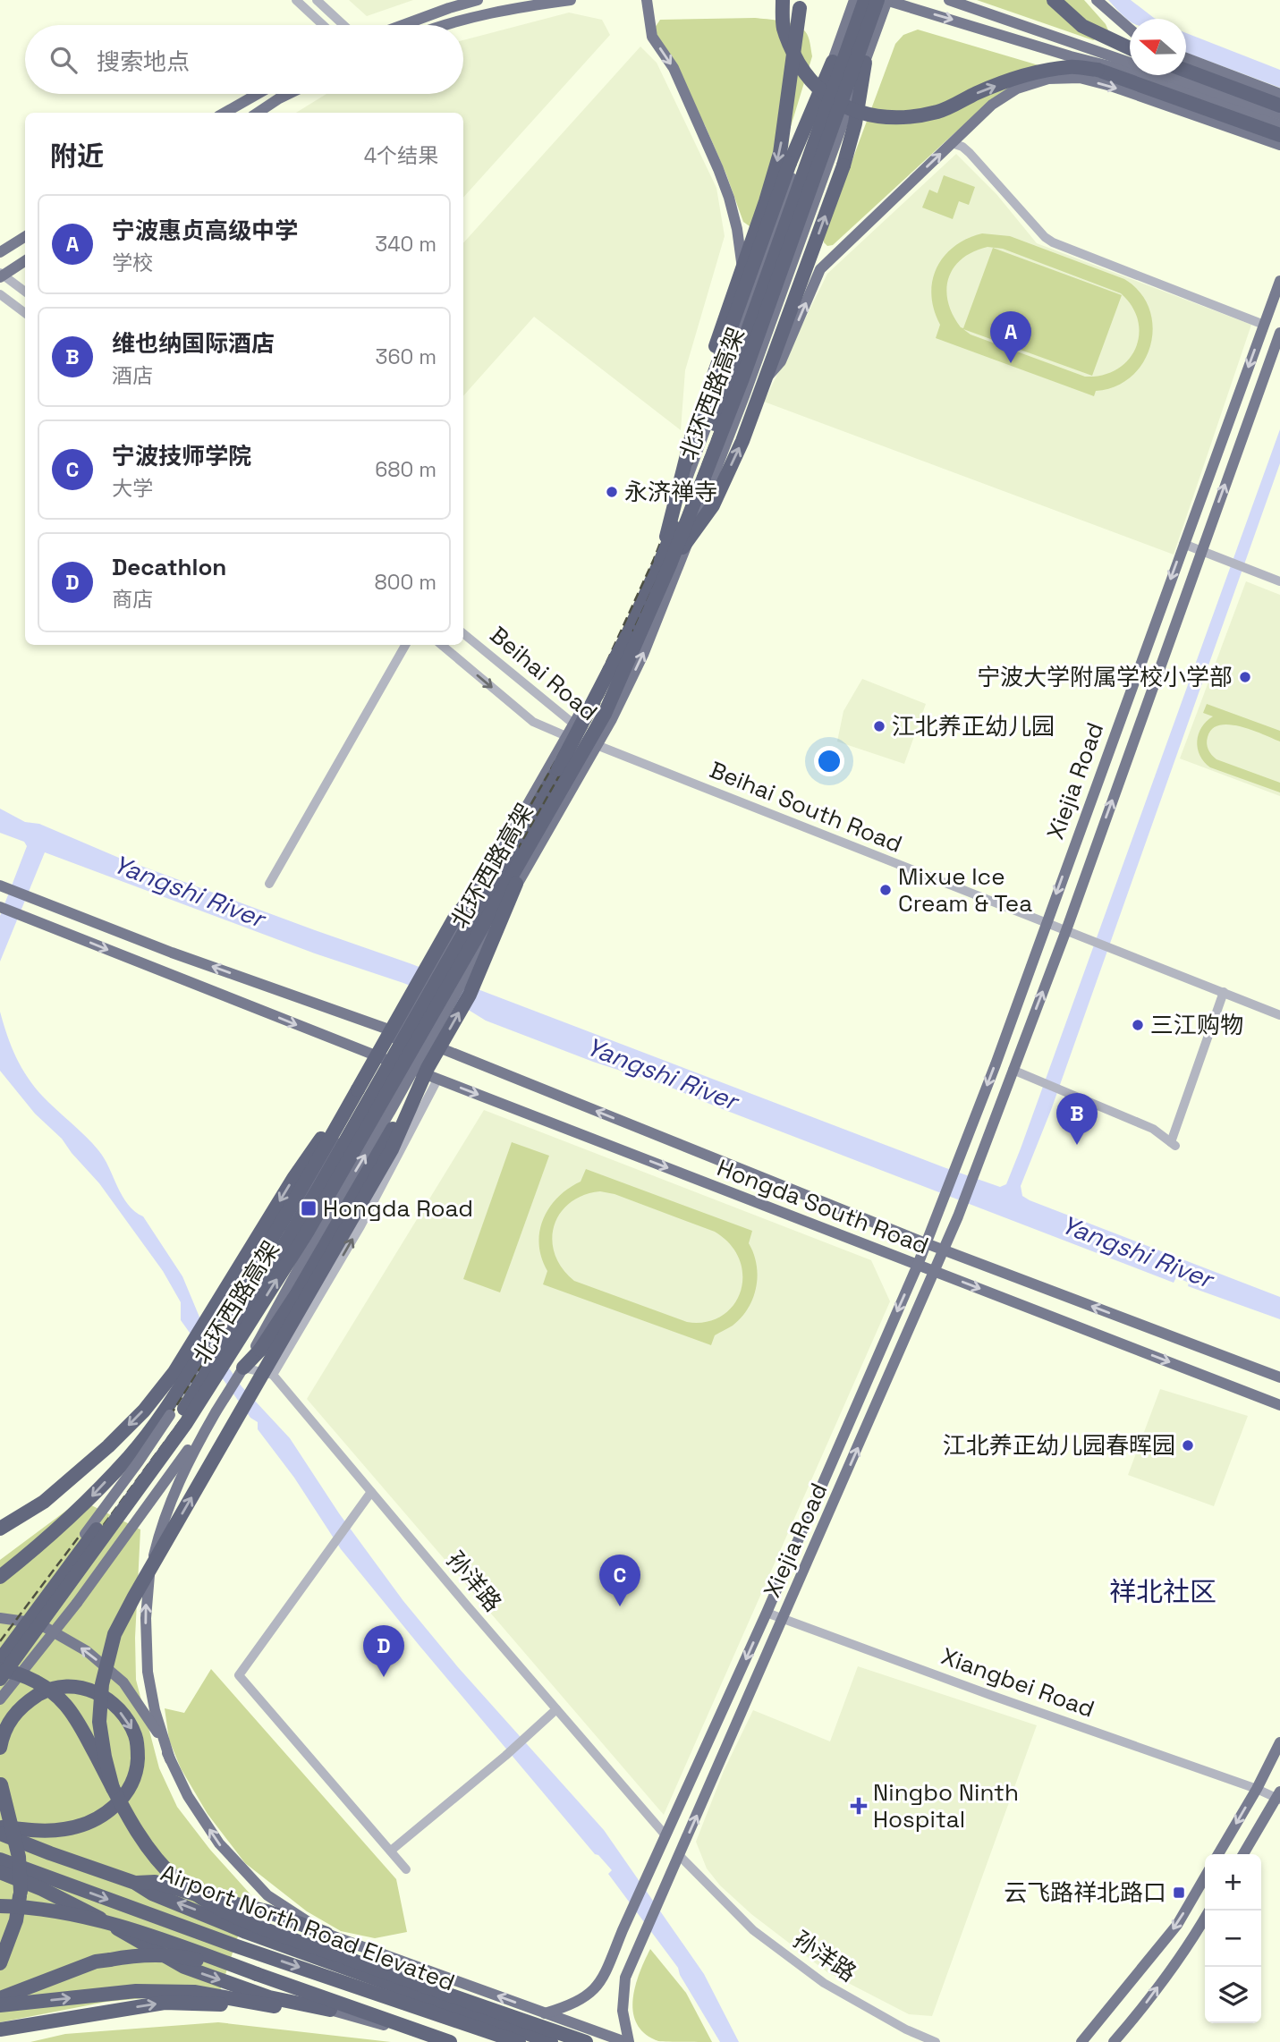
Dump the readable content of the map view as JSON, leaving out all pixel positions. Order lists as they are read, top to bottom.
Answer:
{
  "streets": {
    "highway": ["北环西路高架", "Airport North Road Elevated"],
    "main road": ["Xiejia Road", "Hongda South Road"],
    "street": [
      "Beihai Road",
      "Beihai South Road",
      "孙洋路",
      "Xiangbei Road"
    ]
  },
  "crossings": [
    ["Beihai Road", "Beihai South Road"],
    ["Xiejia Road", "Beihai South Road"],
    ["Xiejia Road", "Hongda South Road"],
    ["Xiejia Road", "孙洋路"],
    ["Xiejia Road", "Xiangbei Road"]
  ],
  "districts": ["祥北社区"],
  "water": ["Yangshi River"],
  "places": {
    "other": [
      "永济禅寺",
      "宁波大学附属学校小学部",
      "江北养正幼儿园",
      "Mixue Ice Cream & Tea",
      "三江购物",
      "江北养正幼儿园春晖园"
    ],
    "transit": ["Hongda Road", "云飞路祥北路口"],
    "health": ["Ningbo Ninth Hospital"]
  },
  "north": "left",
  "page": {
    "search": "搜索地点",
    "heading": ["附近", "4个结果"],
    "list": [
      {
        "mark": "A",
        "name": "宁波惠贞高级中学",
        "note": "学校",
        "value": "340 m"
      },
      {
        "mark": "B",
        "name": "维也纳国际酒店",
        "note": "酒店",
        "value": "360 m"
      },
      {
        "mark": "C",
        "name": "宁波技师学院",
        "note": "大学",
        "value": "680 m"
      },
      {
        "mark": "D",
        "name": "Decathlon",
        "note": "商店",
        "value": "800 m"
      }
    ],
    "pins": [
      "A",
      "B",
      "C",
      "D"
    ],
    "map_buttons": ["+", "−"]
  }
}
